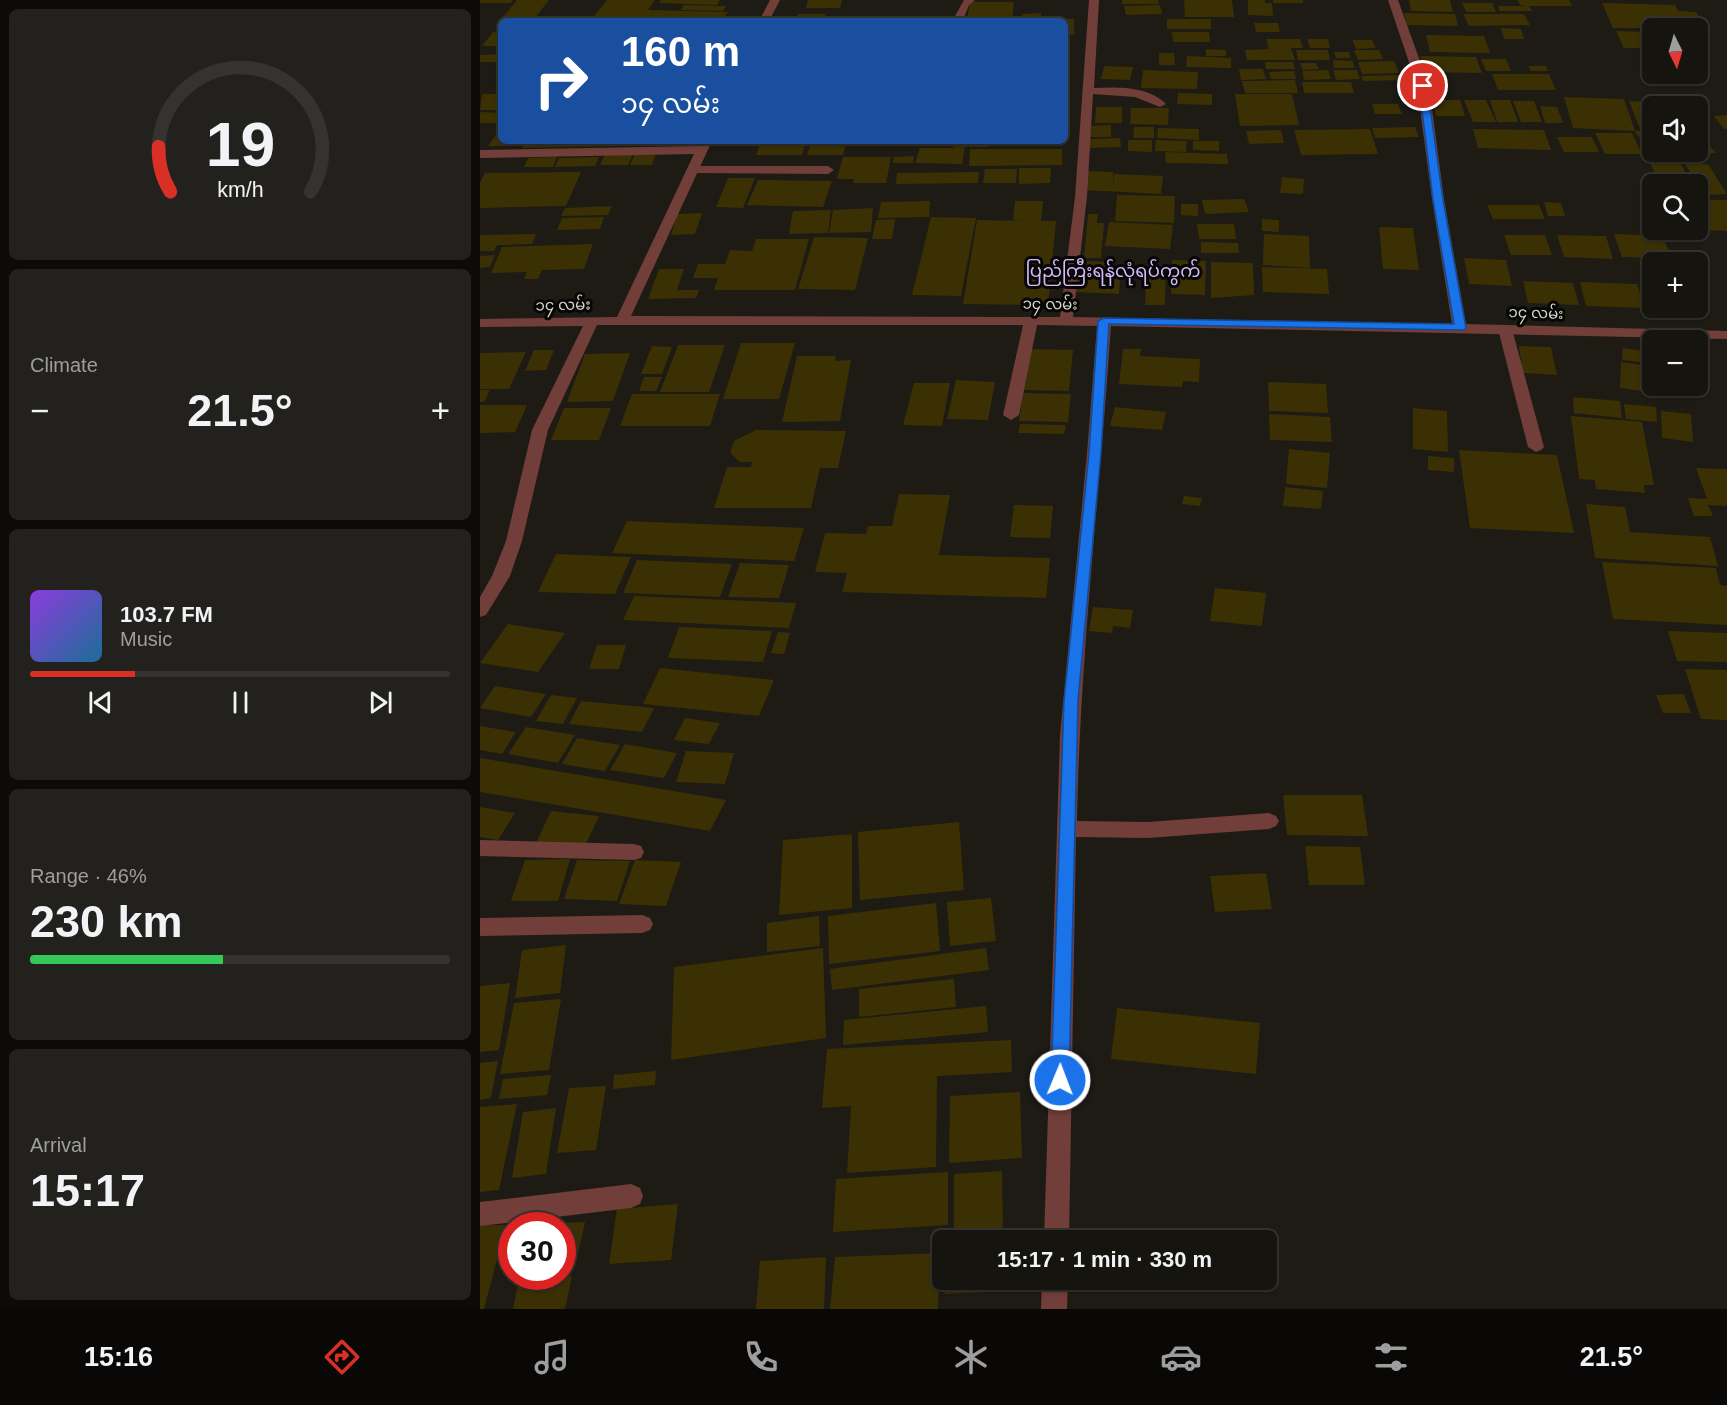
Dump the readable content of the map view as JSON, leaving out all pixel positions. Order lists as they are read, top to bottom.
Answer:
{
  "streets": {
    "street": ["၁၄ လမ်း"]
  },
  "districts": ["ပြည်ကြီးရန်လုံရပ်ကွက်"],
  "north": "bottom",
  "page": {
    "map_buttons": ["+", "−"],
    "turn": ["160 m", "၁၄ လမ်း"],
    "tile": [
      "Climate",
      ["Range · 46%", "230 km"],
      ["Arrival", "15:17"]
    ],
    "heat": ["−", "21.5°", "+"],
    "song": ["103.7 FM", "Music"],
    "limit": "30",
    "trip": "15:17 · 1 min · 330 m",
    "tabs": ["15:16", "21.5°"],
    "gauge": ["19", "km/h"]
  }
}
